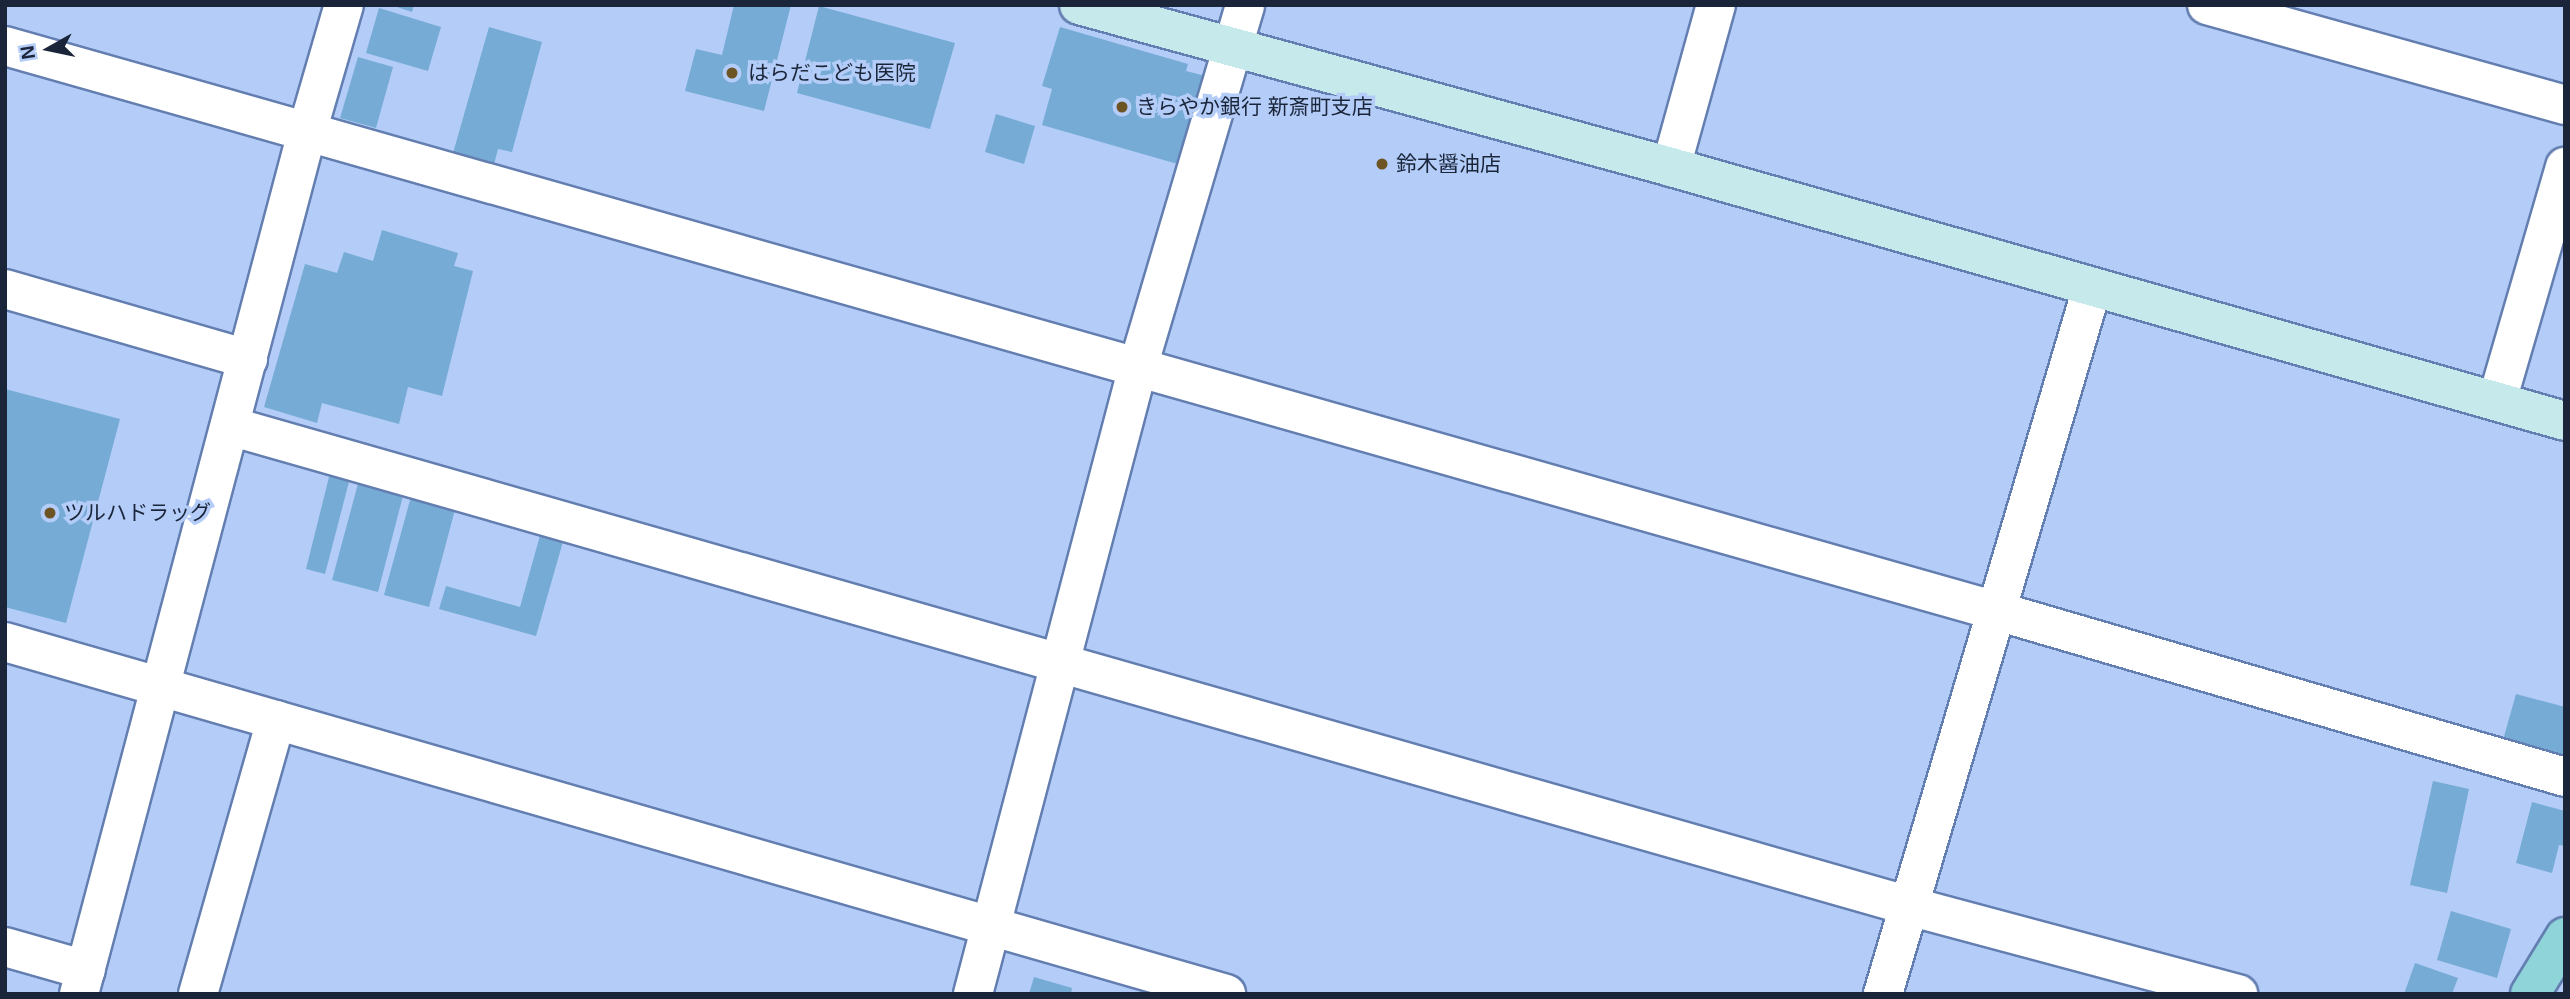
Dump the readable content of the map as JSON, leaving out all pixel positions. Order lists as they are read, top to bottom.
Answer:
{
  "places": [
    "はらだこども医院",
    "きらやか銀行 新斎町支店",
    "鈴木醤油店",
    "ツルハドラッグ"
  ],
  "north": "left"
}
